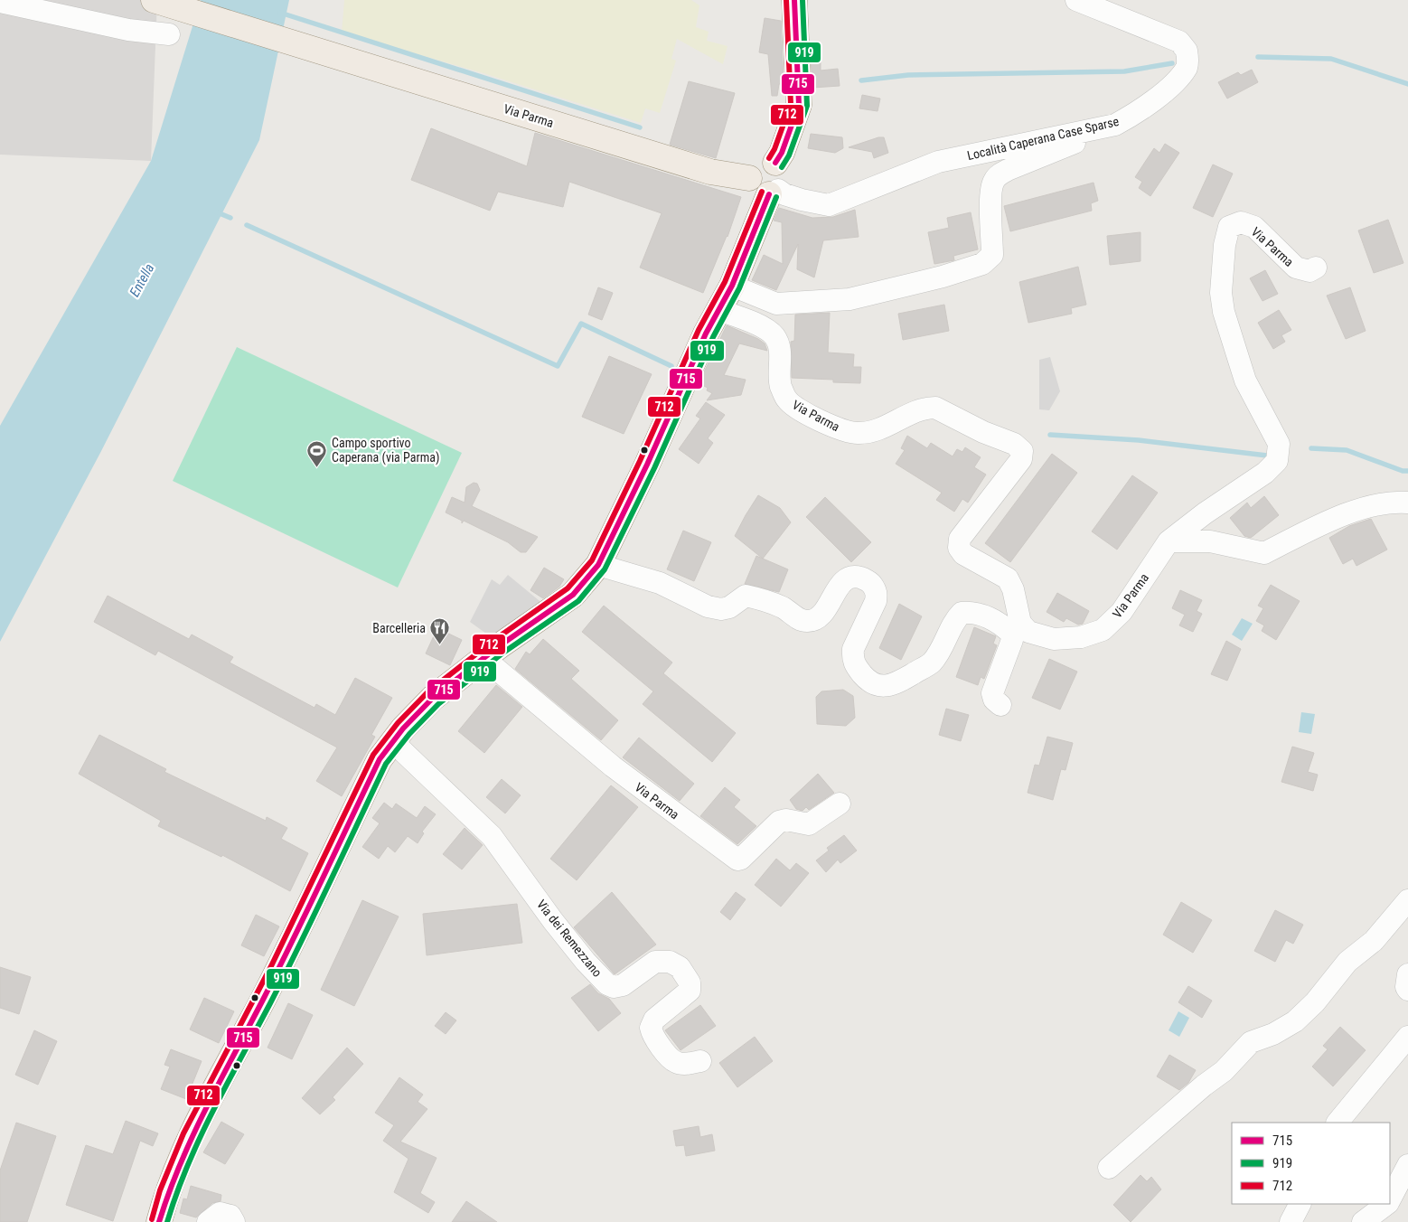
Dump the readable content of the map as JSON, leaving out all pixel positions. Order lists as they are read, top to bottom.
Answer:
{
  "streets": {
    "main road": ["Via Parma"],
    "street": ["Località Caperana Case Sparse", "Via dei Remezzano"]
  },
  "crossings": [
    ["Via Parma", "Località Caperana Case Sparse"]
  ],
  "water": ["Entella"],
  "places": {
    "sports": ["Campo sportivo Caperana (via Parma)"],
    "restaurant": ["Barcelleria"]
  },
  "lines": ["transit line 715", "transit line 919", "transit line 712"],
  "legend": ["715", "919", "712"]
}
